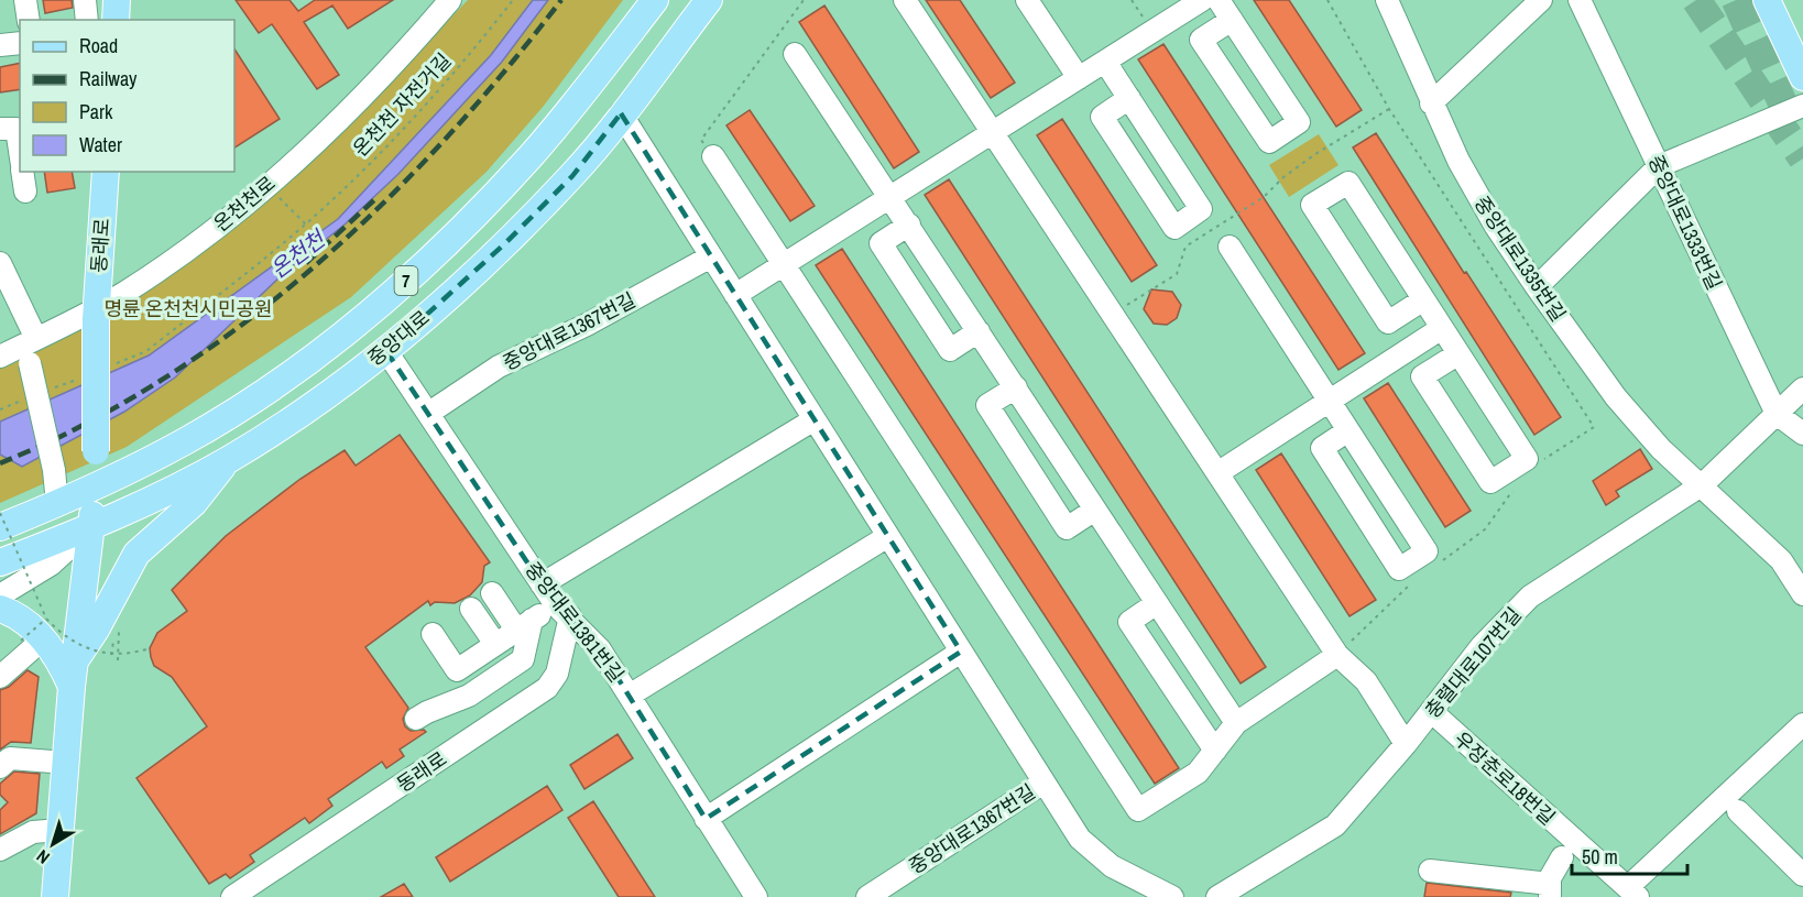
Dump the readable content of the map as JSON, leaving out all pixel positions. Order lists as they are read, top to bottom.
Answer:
{
  "streets": {
    "main road": ["동래로", "7", "중앙대로"],
    "street": [
      "온천천로",
      "중앙대로1333번길",
      "중앙대로1335번길",
      "중앙대로1367번길",
      "중앙대로1381번길",
      "충렬대로107번길",
      "우장춘로18번길"
    ],
    "path": ["온천천 자전거길"]
  },
  "crossings": [
    ["온천천로", "동래로"],
    ["중앙대로1333번길", "충렬대로107번길"],
    ["동래로", "중앙대로"],
    ["동래로", "중앙대로1381번길"],
    ["중앙대로1335번길", "충렬대로107번길"],
    ["중앙대로1367번길", "중앙대로"],
    ["중앙대로1367번길", "중앙대로1381번길"],
    ["중앙대로", "중앙대로1381번길"],
    ["충렬대로107번길", "우장춘로18번길"]
  ],
  "water": ["온천천"],
  "parks": ["명륜 온천천시민공원"],
  "legend": [
    "Road",
    "Railway",
    "Park",
    "Water"
  ],
  "scale_bar": "50 m",
  "north": "bottom left"
}
